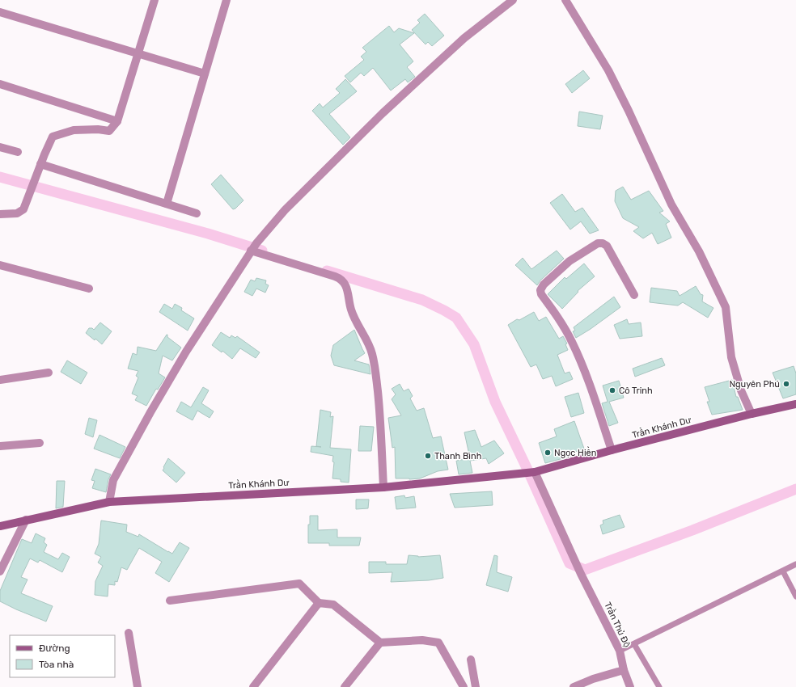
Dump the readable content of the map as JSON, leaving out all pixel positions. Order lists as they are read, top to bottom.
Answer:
{
  "streets": {
    "street": ["Trần Khánh Dư", "Trần Thủ Độ"]
  },
  "crossings": [
    ["Trần Khánh Dư", "Trần Thủ Độ"]
  ],
  "places": [
    "Nguyên Phú",
    "Cô Trinh",
    "Ngọc Hiền",
    "Thanh Bình"
  ],
  "legend": ["Đường", "Tòa nhà"]
}
